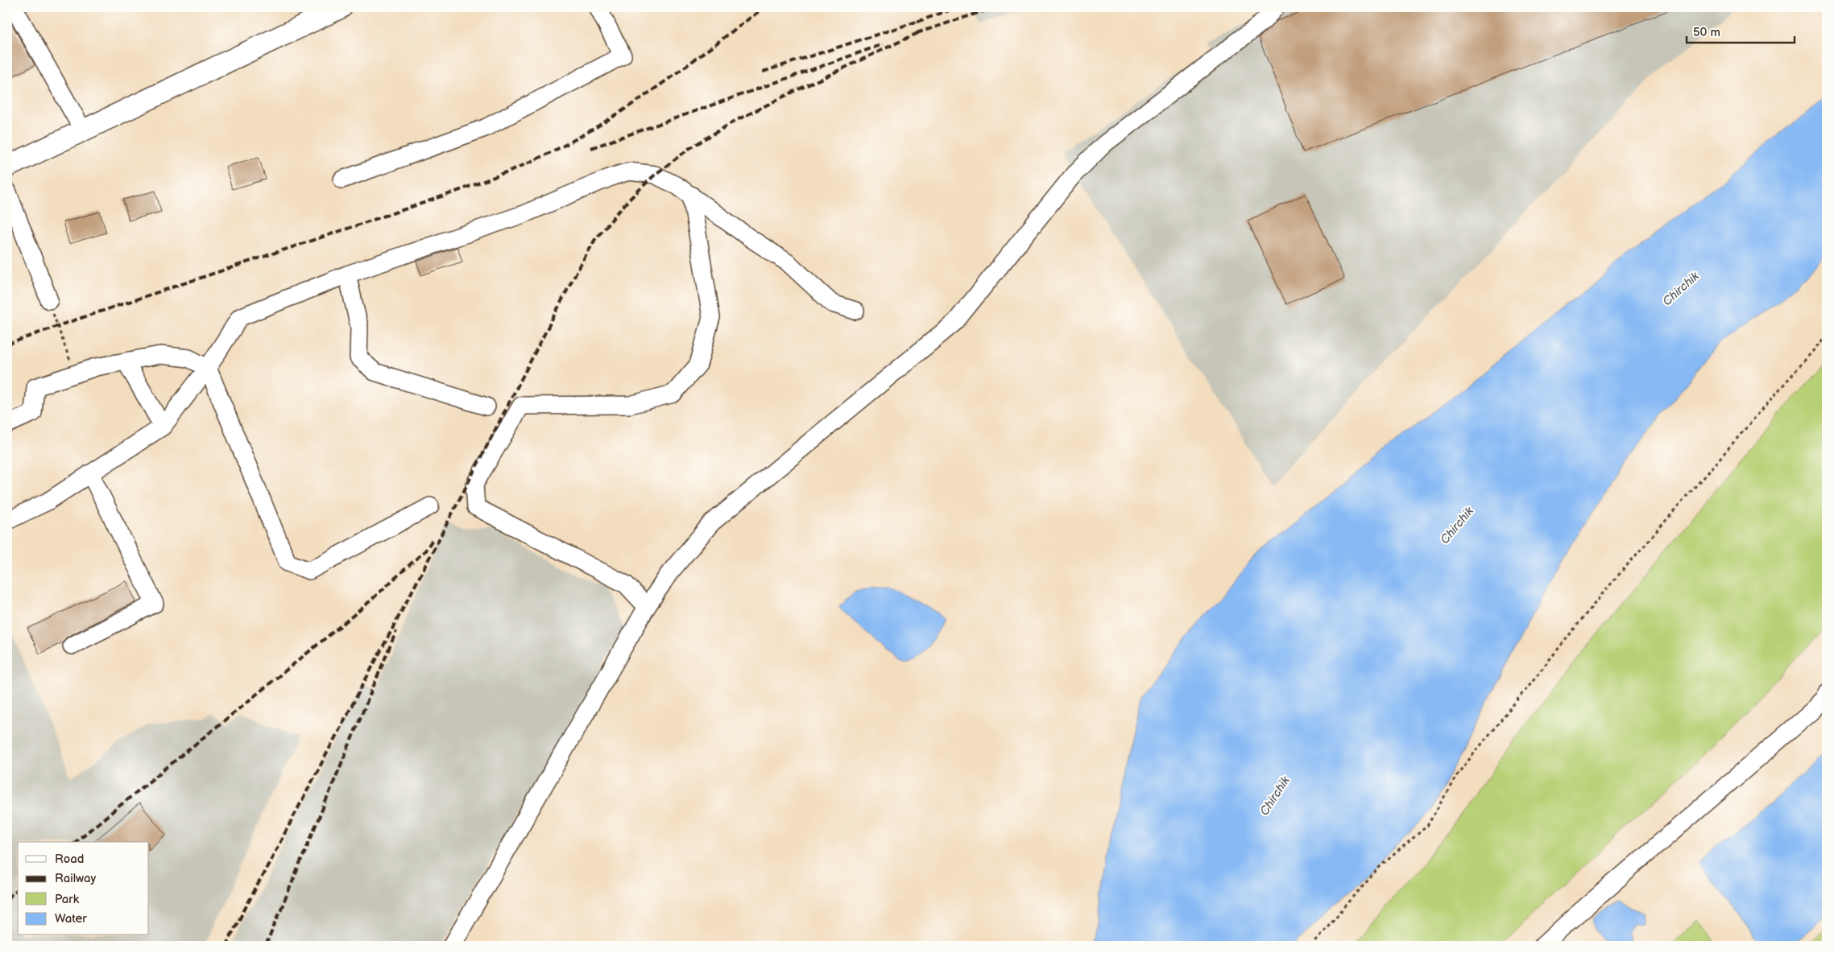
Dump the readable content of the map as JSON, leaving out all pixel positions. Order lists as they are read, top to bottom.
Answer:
{
  "water": ["Chirchik"],
  "legend": [
    "Road",
    "Railway",
    "Park",
    "Water"
  ],
  "scale_bar": "50 m"
}
